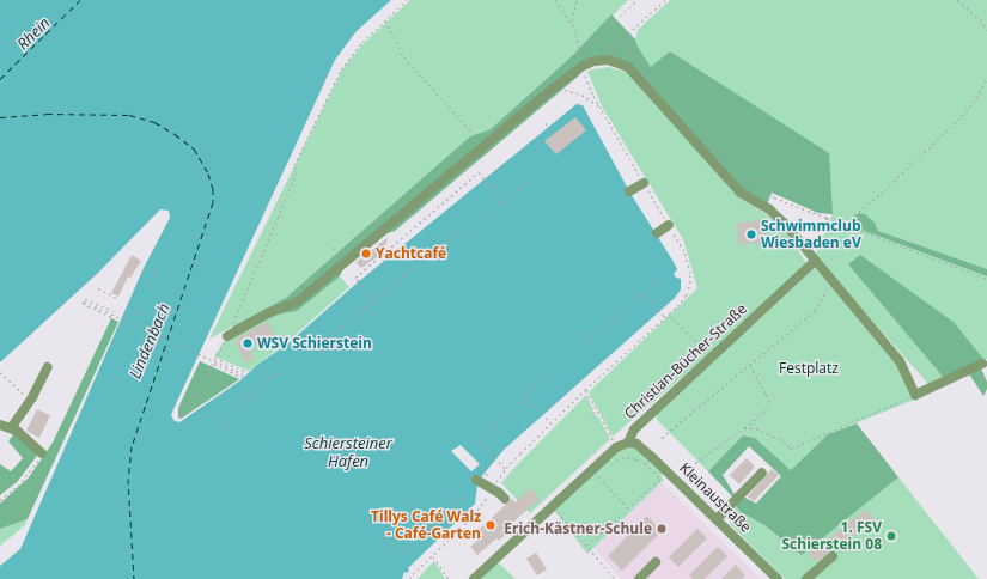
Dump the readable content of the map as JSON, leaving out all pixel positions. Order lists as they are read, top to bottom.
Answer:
{
  "streets": {
    "street": ["Christian-Bücher-Straße", "Kleinaustraße"]
  },
  "crossings": [
    ["Christian-Bücher-Straße", "Kleinaustraße"]
  ],
  "water": ["Rhein", "Lindenbach", "Schiersteiner Hafen"],
  "parks": ["Festplatz"],
  "places": [
    "Schwimmclub Wiesbaden eV",
    "Yachtcafé",
    "WSV Schierstein",
    "Tillys Café Walz - Café-Garten",
    "Erich-Kästner-Schule",
    "1. FSV Schierstein 08"
  ]
}
